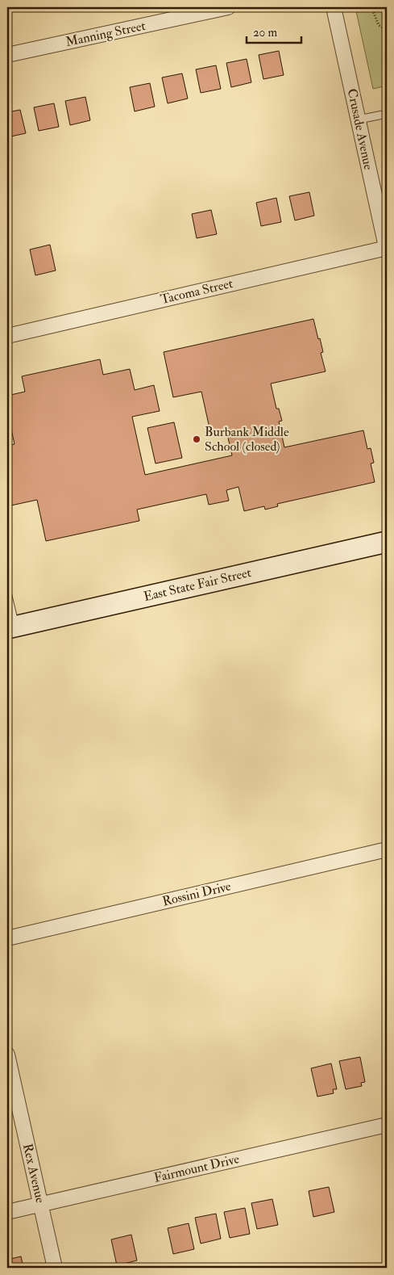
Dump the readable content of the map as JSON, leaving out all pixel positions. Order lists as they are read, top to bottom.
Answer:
{
  "streets": {
    "street": [
      "Manning Street",
      "Crusade Avenue",
      "Tacoma Street",
      "East State Fair Street",
      "Rossini Drive",
      "Fairmount Drive",
      "Rex Avenue"
    ]
  },
  "crossings": [
    ["Crusade Avenue", "Tacoma Street"],
    ["Fairmount Drive", "Rex Avenue"]
  ],
  "places": ["Burbank Middle School (closed)"],
  "scale_bar": "20 m"
}
